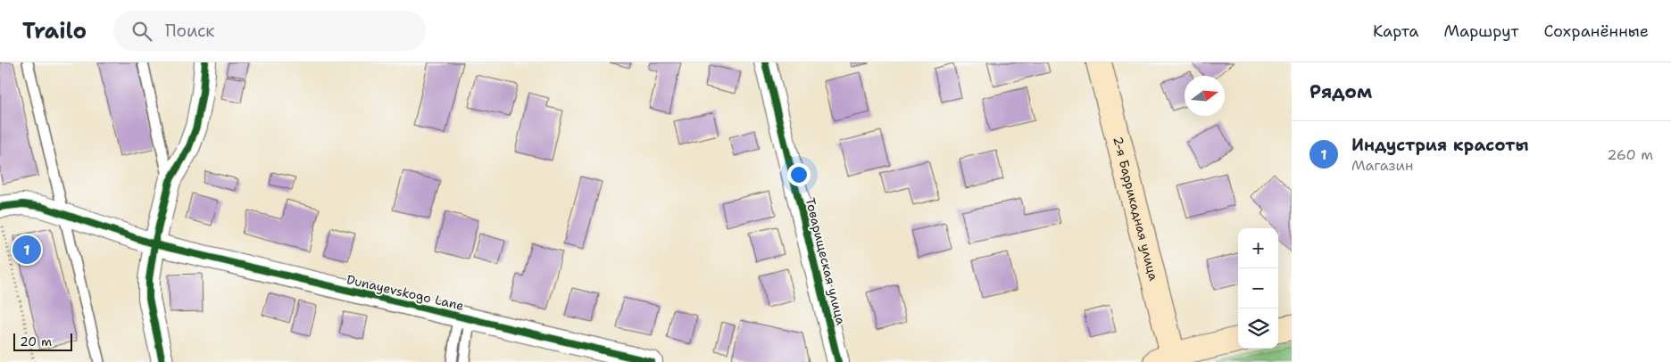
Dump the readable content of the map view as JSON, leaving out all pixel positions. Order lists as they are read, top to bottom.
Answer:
{
  "streets": {
    "street": ["2-я Баррикадная улица", "Товарищеская улица", "Dunayevskogo Lane"]
  },
  "scale_bar": "20 m",
  "north": "right",
  "page": {
    "header": "Trailo",
    "search": "Поиск",
    "nav": ["Карта", "Маршрут", "Сохранённые"],
    "heading": "Рядом",
    "list": [
      {
        "mark": "1",
        "name": "Индустрия красоты",
        "note": "Магазин",
        "value": "260 m"
      }
    ],
    "map_buttons": ["+", "−"],
    "pins": "1",
    "scale": "20 m"
  }
}
